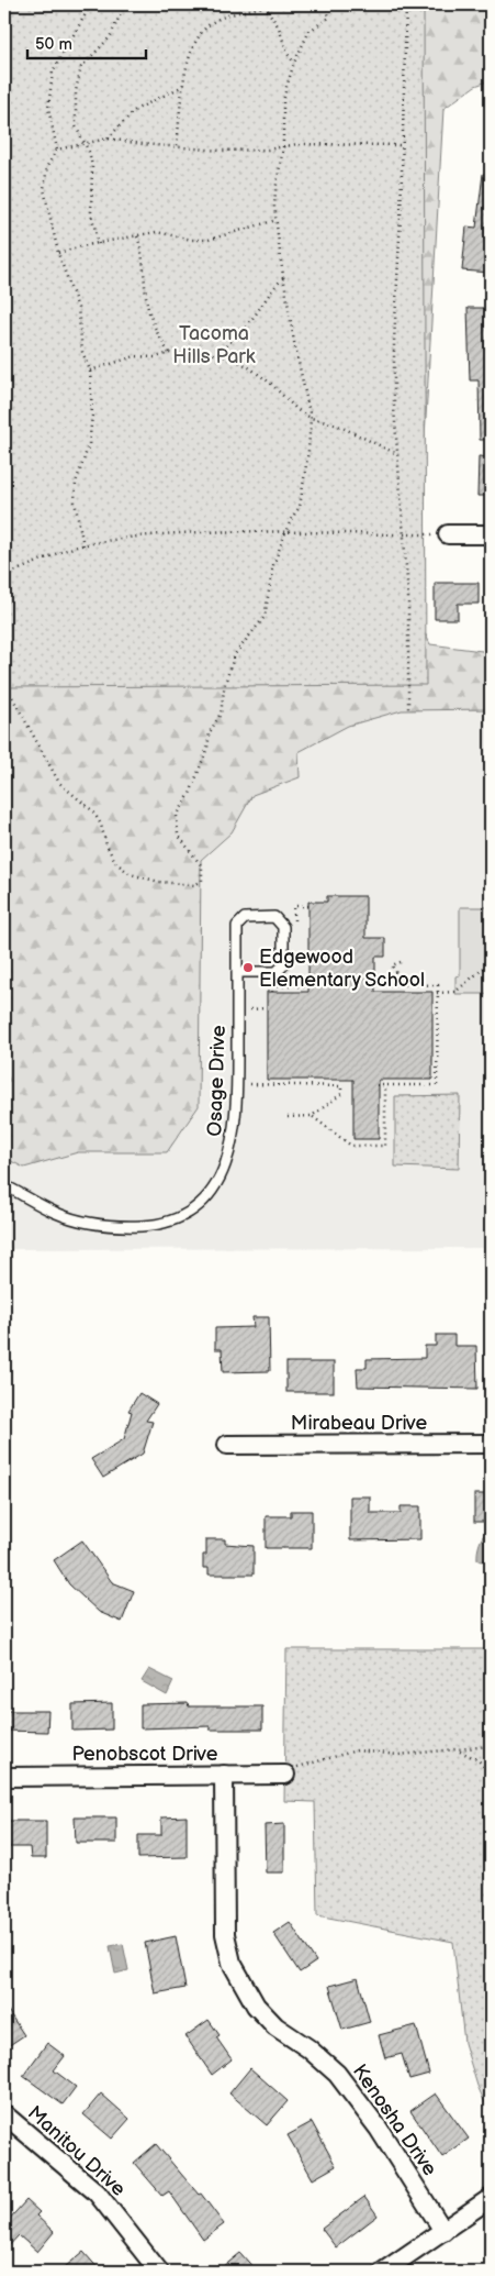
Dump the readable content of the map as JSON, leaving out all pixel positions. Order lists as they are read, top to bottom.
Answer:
{
  "streets": {
    "street": [
      "Mirabeau Drive",
      "Penobscot Drive",
      "Kenosha Drive",
      "Manitou Drive"
    ],
    "lane": ["Osage Drive"]
  },
  "crossings": [
    ["Penobscot Drive", "Kenosha Drive"]
  ],
  "parks": ["Tacoma Hills Park"],
  "places": ["Edgewood Elementary School"],
  "scale_bar": "50 m"
}
